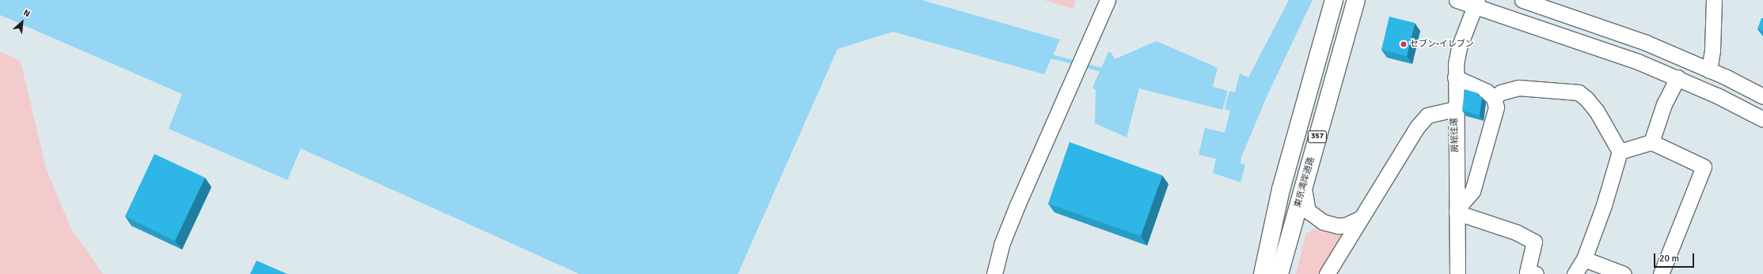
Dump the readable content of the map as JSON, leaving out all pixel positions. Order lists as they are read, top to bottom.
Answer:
{
  "streets": {
    "highway": ["357", "東京湾岸道路"],
    "street": ["房総往還"]
  },
  "places": ["セブン-イレブン"],
  "scale_bar": "20 m",
  "north": "top right"
}
